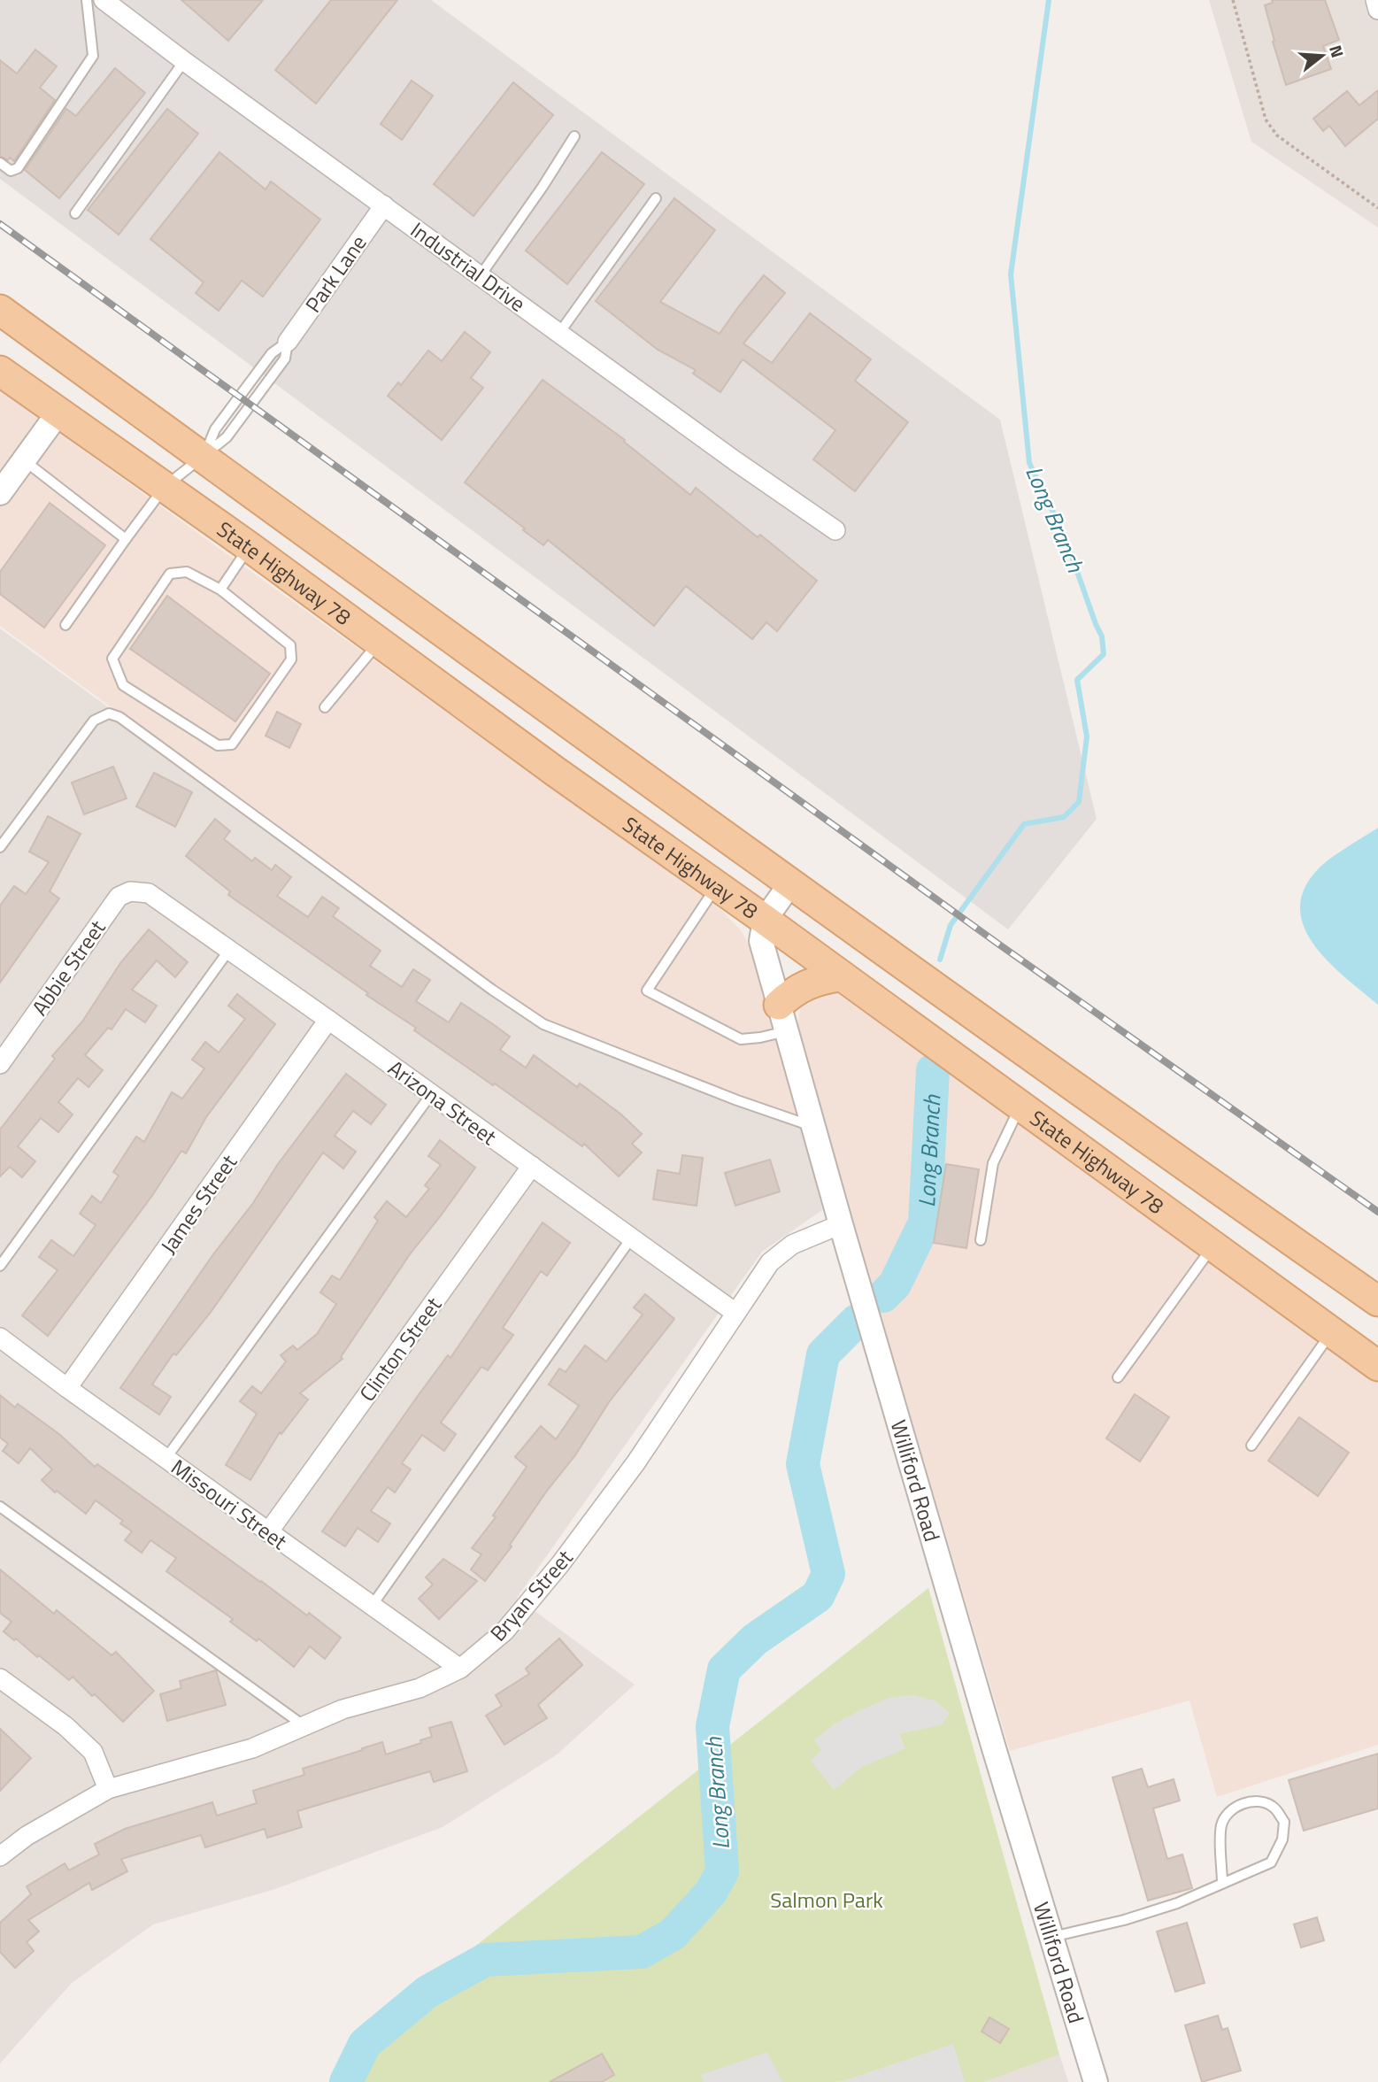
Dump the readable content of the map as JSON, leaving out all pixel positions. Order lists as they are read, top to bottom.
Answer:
{
  "streets": {
    "main road": ["State Highway 78"],
    "street": [
      "Industrial Drive",
      "Park Lane",
      "Abbie Street",
      "Arizona Street",
      "James Street",
      "Clinton Street",
      "Williford Road",
      "Missouri Street",
      "Bryan Street"
    ]
  },
  "crossings": [
    ["Industrial Drive", "Park Lane"],
    ["Park Lane", "State Highway 78"],
    ["State Highway 78", "Williford Road"],
    ["Abbie Street", "Arizona Street"],
    ["Arizona Street", "James Street"],
    ["Arizona Street", "Clinton Street"],
    ["Arizona Street", "Bryan Street"],
    ["James Street", "Missouri Street"],
    ["Clinton Street", "Missouri Street"],
    ["Williford Road", "Bryan Street"],
    ["Missouri Street", "Bryan Street"]
  ],
  "water": ["Long Branch"],
  "parks": ["Salmon Park"],
  "north": "right"
}
